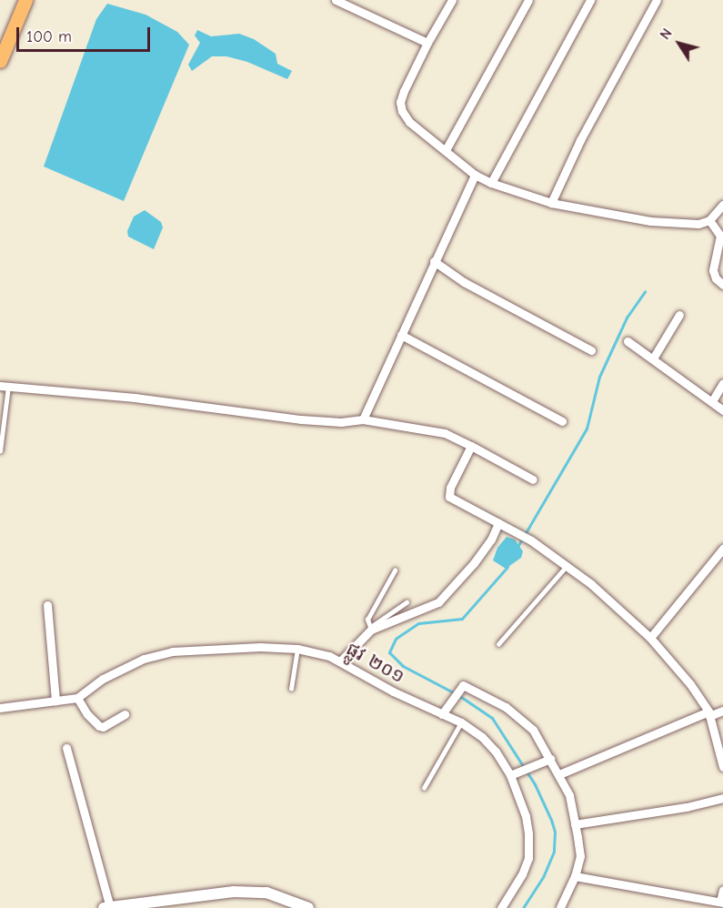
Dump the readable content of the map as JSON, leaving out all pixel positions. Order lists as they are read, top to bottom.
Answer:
{
  "streets": {
    "street": ["ផ្លូវ ២០១"]
  },
  "scale_bar": "100 m",
  "north": "top left"
}
